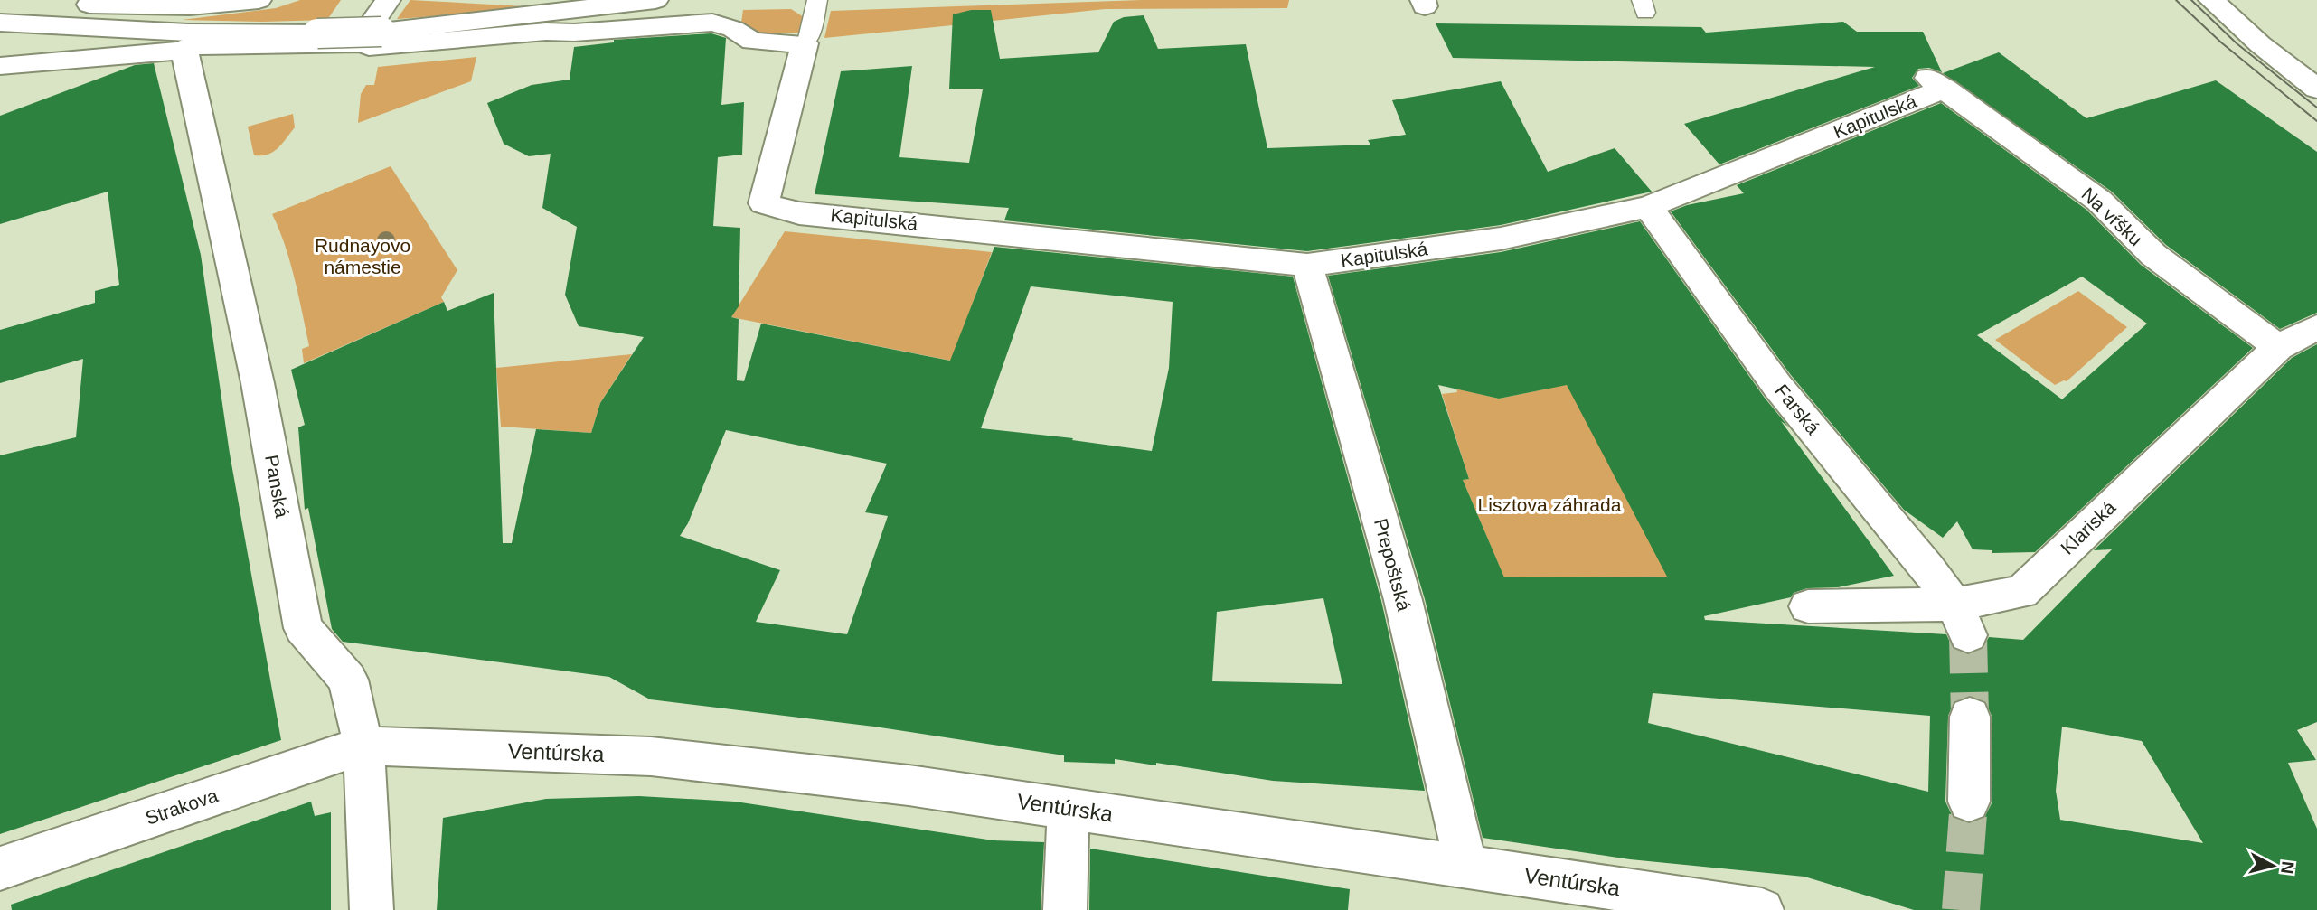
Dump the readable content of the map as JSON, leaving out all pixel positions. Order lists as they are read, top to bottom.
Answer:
{
  "streets": {
    "street": [
      "Kapitulská",
      "Na vŕšku",
      "Farská",
      "Panská",
      "Klariská",
      "Prepoštská",
      "Ventúrska",
      "Strakova"
    ]
  },
  "crossings": [
    ["Kapitulská", "Na vŕšku"],
    ["Kapitulská", "Farská"],
    ["Kapitulská", "Prepoštská"],
    ["Na vŕšku", "Klariská"],
    ["Farská", "Klariská"],
    ["Panská", "Ventúrska"],
    ["Panská", "Strakova"],
    ["Prepoštská", "Ventúrska"],
    ["Ventúrska", "Strakova"]
  ],
  "parks": ["Rudnayovo námestie", "Lisztova záhrada"],
  "north": "right"
}
